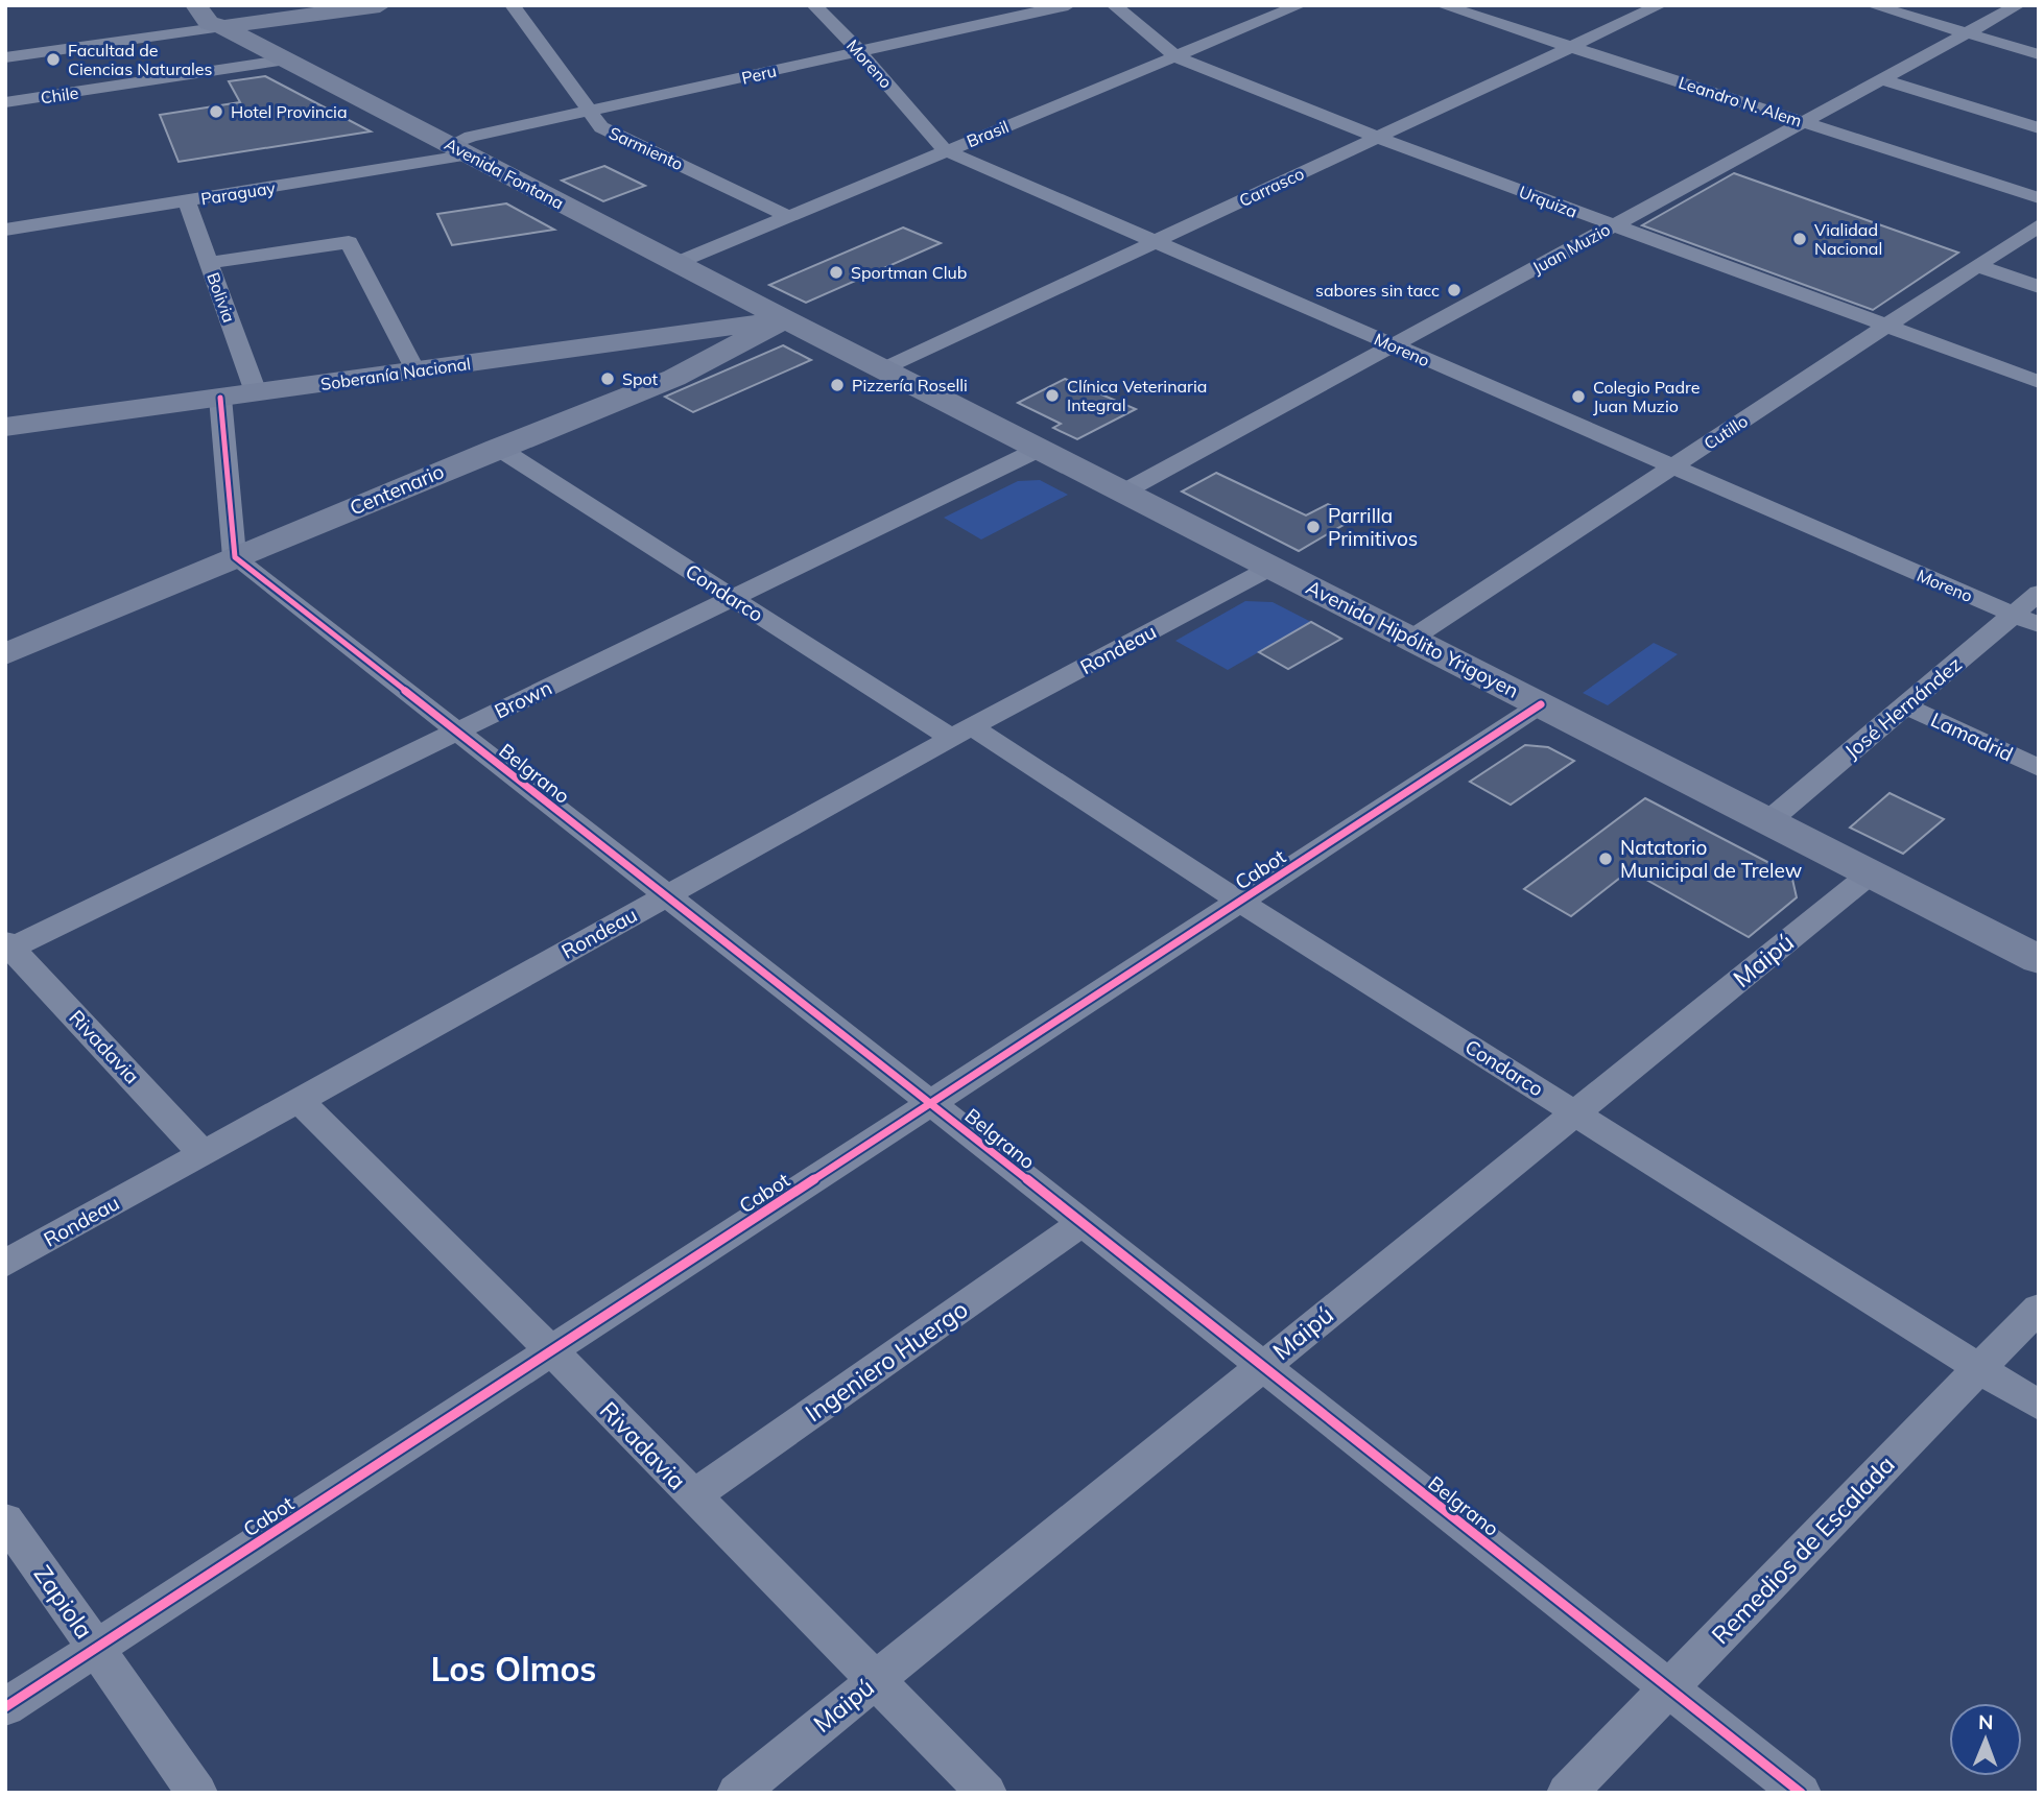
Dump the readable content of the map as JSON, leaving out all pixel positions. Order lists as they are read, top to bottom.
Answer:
{
  "streets": {
    "main road": [
      "Avenida Fontana",
      "Soberanía Nacional",
      "Centenario",
      "Avenida Hipólito Yrigoyen"
    ],
    "street": [
      "Moreno",
      "Peru",
      "Chile",
      "Leandro N. Alem",
      "Brasil",
      "Sarmiento",
      "Carrasco",
      "Paraguay",
      "Urquiza",
      "Juan Muzio",
      "Bolivia",
      "Cutillo",
      "Condarco",
      "Rondeau",
      "Brown",
      "José Hernández",
      "Lamadrid",
      "Belgrano",
      "Cabot",
      "Maipú",
      "Rivadavia",
      "Ingeniero Huergo",
      "Remedios de Escalada",
      "Zapiola"
    ]
  },
  "crossings": [
    ["Moreno", "Peru"],
    ["Moreno", "Brasil"],
    ["Moreno", "Carrasco"],
    ["Moreno", "Juan Muzio"],
    ["Moreno", "Cutillo"],
    ["Moreno", "José Hernández"],
    ["Peru", "Sarmiento"],
    ["Peru", "Avenida Fontana"],
    ["Peru", "Paraguay"],
    ["Chile", "Avenida Fontana"],
    ["Leandro N. Alem", "Carrasco"],
    ["Leandro N. Alem", "Juan Muzio"],
    ["Brasil", "Sarmiento"],
    ["Brasil", "Avenida Fontana"],
    ["Brasil", "Urquiza"],
    ["Avenida Fontana", "Paraguay"],
    ["Avenida Fontana", "Soberanía Nacional"],
    ["Avenida Fontana", "Centenario"],
    ["Avenida Fontana", "Avenida Hipólito Yrigoyen"],
    ["Carrasco", "Urquiza"],
    ["Carrasco", "Avenida Hipólito Yrigoyen"],
    ["Paraguay", "Bolivia"],
    ["Urquiza", "Juan Muzio"],
    ["Urquiza", "Cutillo"],
    ["Juan Muzio", "Avenida Hipólito Yrigoyen"],
    ["Bolivia", "Soberanía Nacional"],
    ["Soberanía Nacional", "Centenario"],
    ["Soberanía Nacional", "Avenida Hipólito Yrigoyen"],
    ["Cutillo", "Avenida Hipólito Yrigoyen"],
    ["Centenario", "Condarco"],
    ["Centenario", "Avenida Hipólito Yrigoyen"],
    ["Centenario", "Belgrano"],
    ["Condarco", "Rondeau"],
    ["Condarco", "Brown"],
    ["Condarco", "Cabot"],
    ["Condarco", "Maipú"],
    ["Condarco", "Remedios de Escalada"],
    ["Avenida Hipólito Yrigoyen", "Rondeau"],
    ["Avenida Hipólito Yrigoyen", "Brown"],
    ["Avenida Hipólito Yrigoyen", "José Hernández"],
    ["Avenida Hipólito Yrigoyen", "Cabot"],
    ["Avenida Hipólito Yrigoyen", "Maipú"],
    ["Rondeau", "Belgrano"],
    ["Rondeau", "Rivadavia"],
    ["Brown", "Belgrano"],
    ["Brown", "Rivadavia"],
    ["José Hernández", "Lamadrid"],
    ["Belgrano", "Cabot"],
    ["Belgrano", "Maipú"],
    ["Belgrano", "Ingeniero Huergo"],
    ["Belgrano", "Remedios de Escalada"],
    ["Cabot", "Rivadavia"],
    ["Cabot", "Zapiola"],
    ["Maipú", "Rivadavia"],
    ["Rivadavia", "Ingeniero Huergo"]
  ],
  "districts": ["Los Olmos"],
  "places": [
    "Facultad de Ciencias Naturales",
    "Hotel Provincia",
    "Vialidad Nacional",
    "Sportman Club",
    "sabores sin tacc",
    "Spot",
    "Pizzería Roselli",
    "Clínica Veterinaria Integral",
    "Colegio Padre Juan Muzio",
    "Parrilla Primitivos",
    "Natatorio Municipal de Trelew"
  ],
  "north": "top"
}
